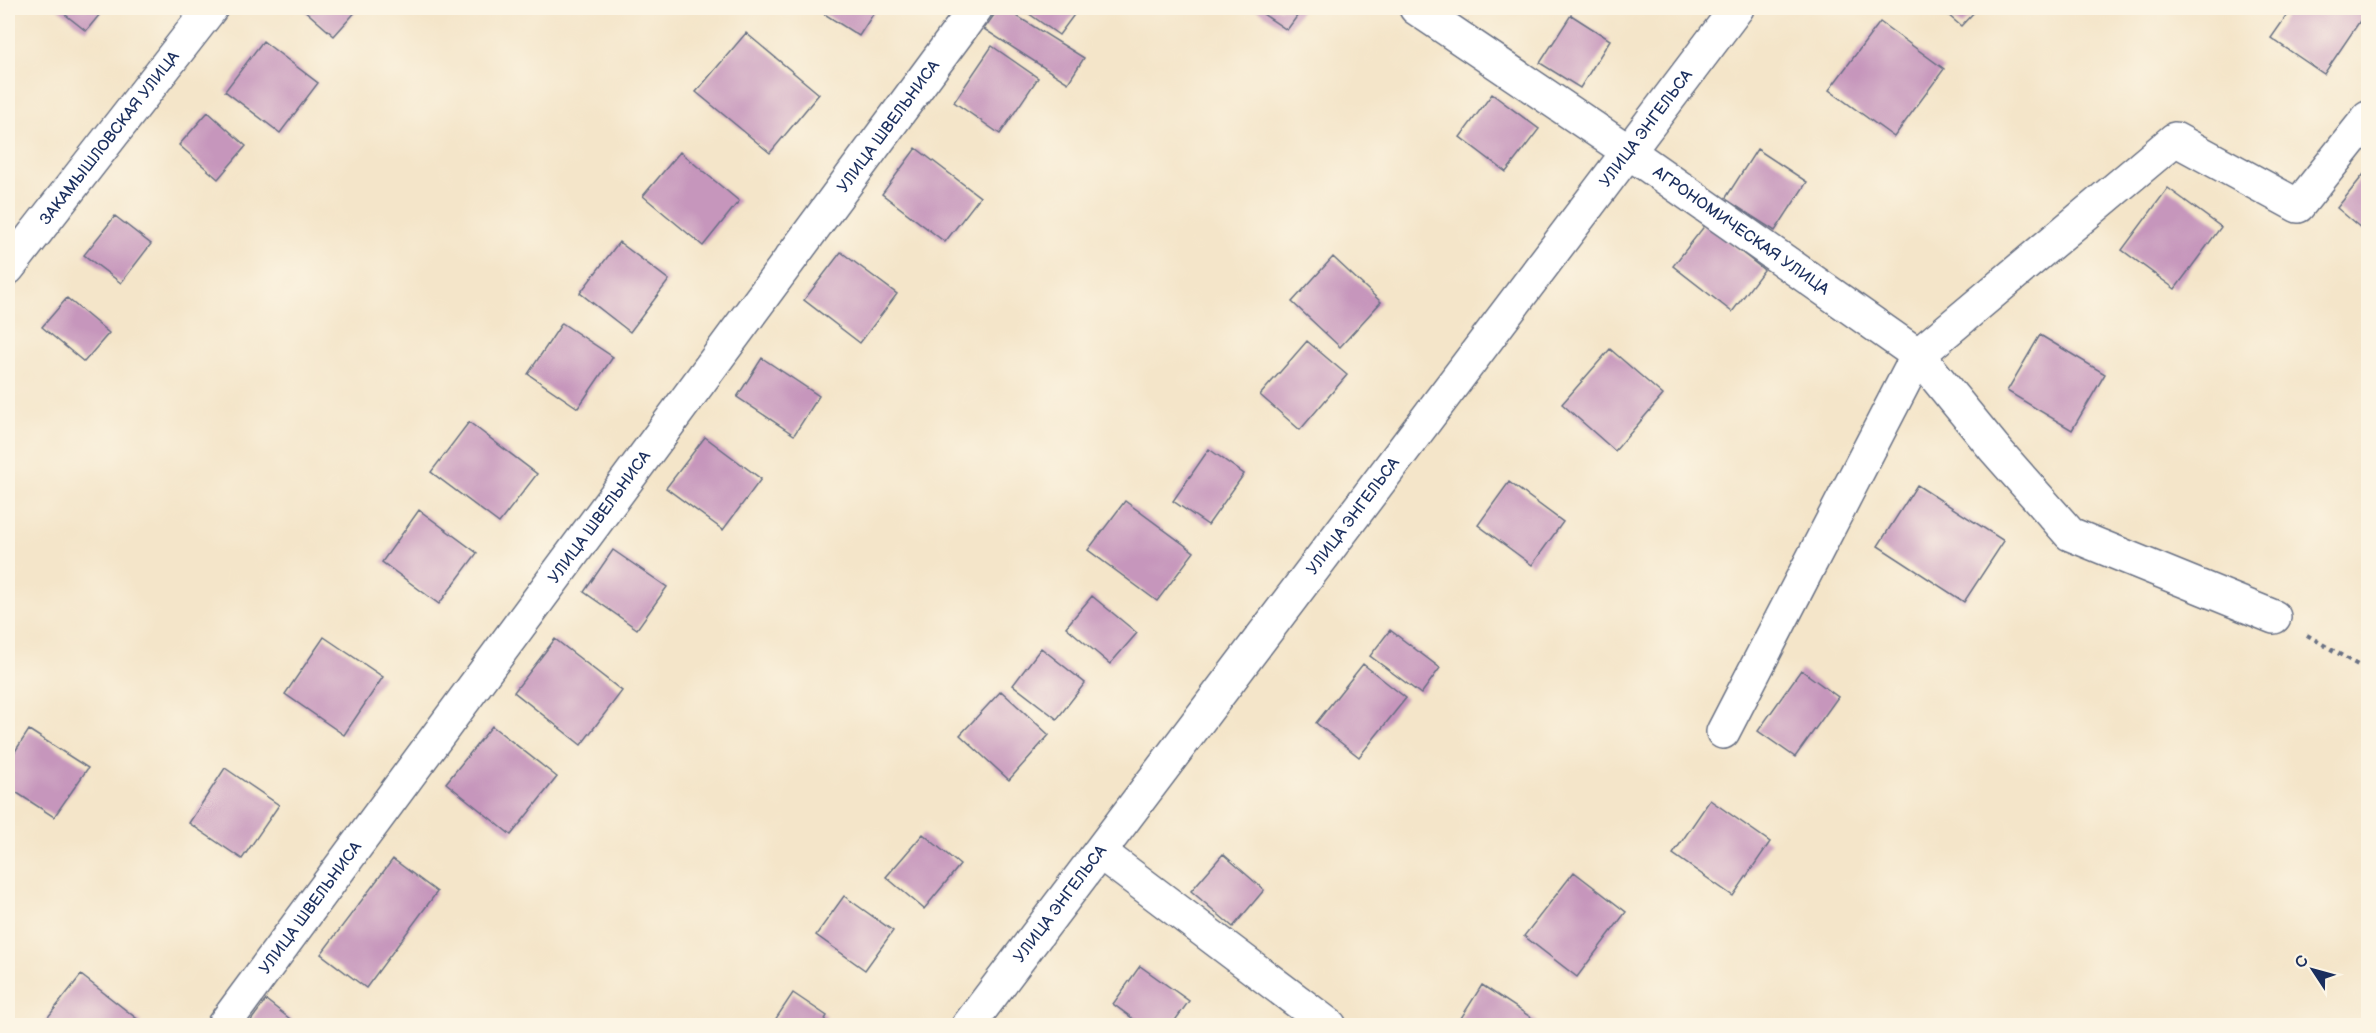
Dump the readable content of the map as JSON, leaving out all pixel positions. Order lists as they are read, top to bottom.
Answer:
{
  "streets": {
    "street": [
      "УЛИЦА ШВЕЛЬНИСА",
      "УЛИЦА ЭНГЕЛЬСА",
      "ЗАКАМЫШЛОВСКАЯ УЛИЦА",
      "АГРОНОМИЧЕСКАЯ УЛИЦА"
    ]
  },
  "crossings": [
    ["УЛИЦА ЭНГЕЛЬСА", "АГРОНОМИЧЕСКАЯ УЛИЦА"]
  ],
  "north": "top left"
}
